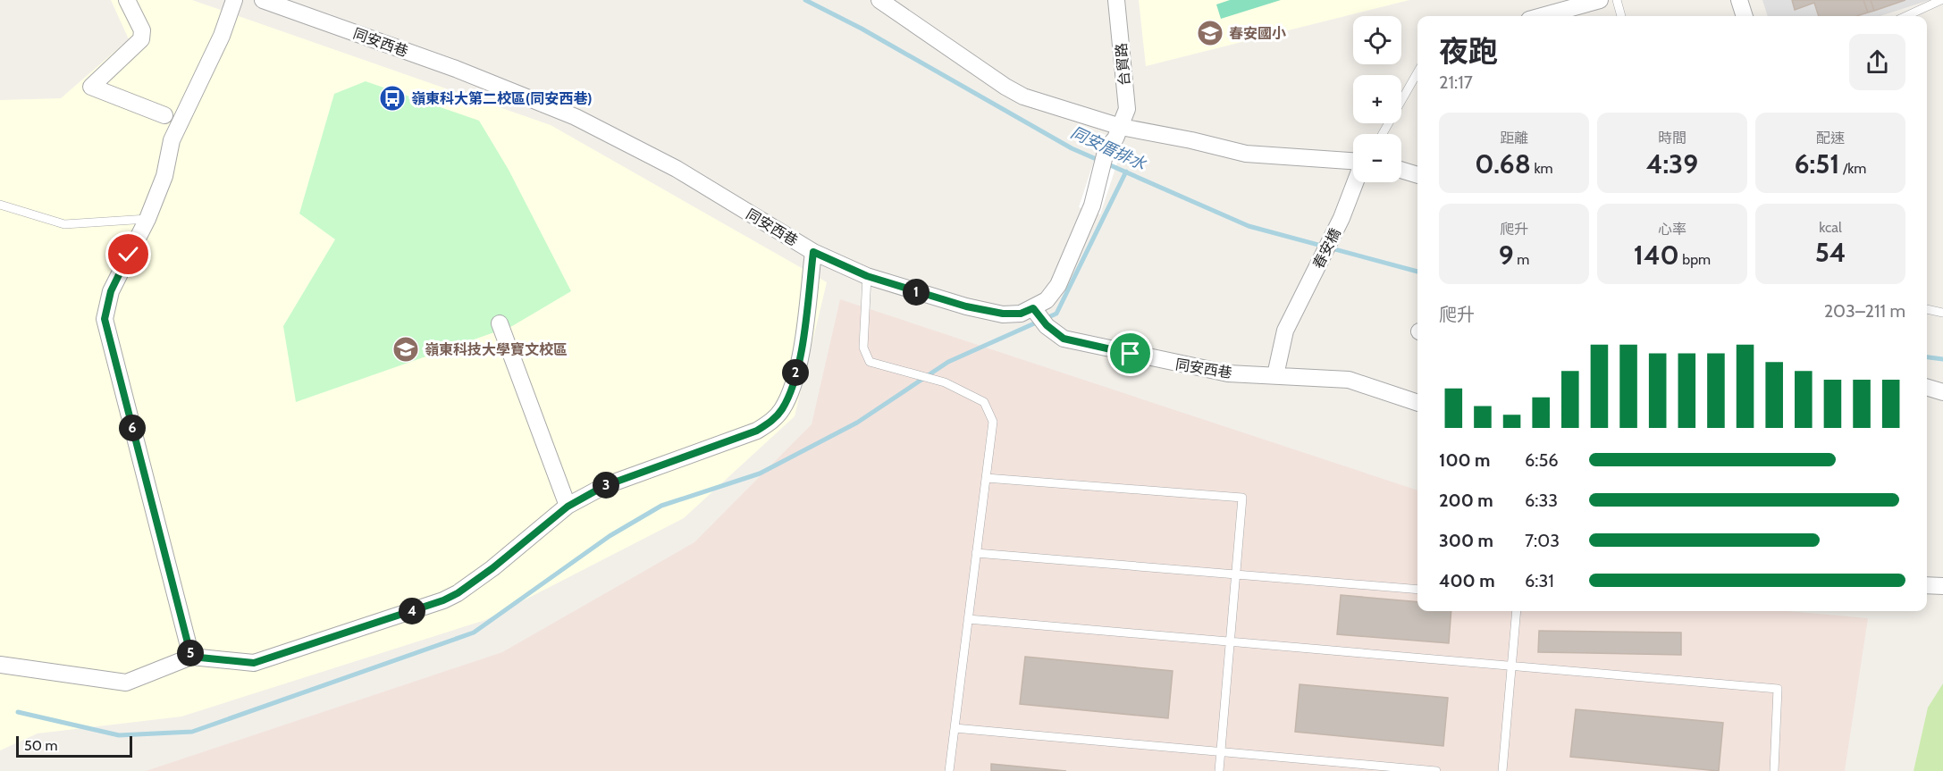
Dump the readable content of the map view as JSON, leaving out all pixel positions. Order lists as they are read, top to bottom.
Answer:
{
  "streets": {
    "street": ["同安西巷", "台貿路", "春安橋"]
  },
  "crossings": [
    ["同安西巷", "春安橋"]
  ],
  "water": ["同安厝排水"],
  "places": {
    "school or university": ["春安國小", "嶺東科技大學寶文校區"],
    "bus stop": ["嶺東科大第二校區(同安西巷)"]
  },
  "scale_bar": "50 m",
  "page": {
    "map_buttons": ["+", "−"],
    "heading": ["夜跑", "21:17"],
    "stats": [
      ["距離", "0.68 km"],
      ["時間", "4:39"],
      ["配速", "6:51 /km"],
      ["爬升", "9 m"],
      ["心率", "140 bpm"],
      ["kcal", "54"]
    ],
    "pins": [
      "1",
      "2",
      "6",
      "3",
      "4",
      "5"
    ],
    "chart": ["爬升", "203–211 m"],
    "list": [
      {
        "name": "100 m",
        "note": "6:56"
      },
      {
        "name": "200 m",
        "note": "6:33"
      },
      {
        "name": "300 m",
        "note": "7:03"
      },
      {
        "name": "400 m",
        "note": "6:31"
      }
    ],
    "scale": "50 m"
  }
}
